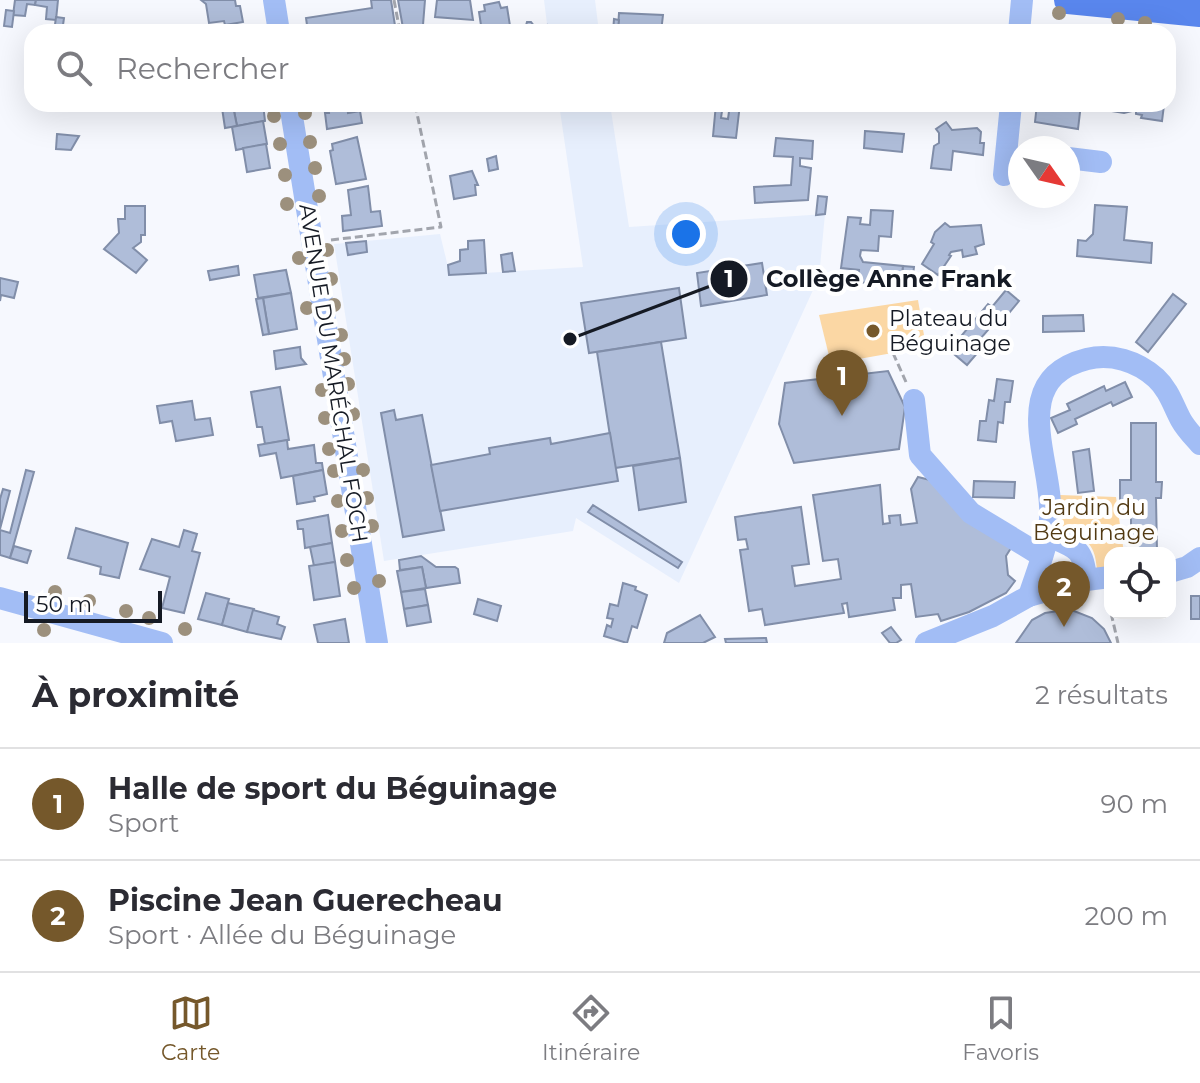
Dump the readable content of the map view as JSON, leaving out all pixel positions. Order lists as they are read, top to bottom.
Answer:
{
  "streets": {
    "street": ["AVENUE DU MARÉCHAL FOCH"]
  },
  "parks": ["Jardin du Béguinage"],
  "places": ["Plateau du Béguinage", "Collège Anne Frank"],
  "scale_bar": "50 m",
  "north": "bottom right",
  "page": {
    "search": "Rechercher",
    "pins": ["1", "2"],
    "scale": "50 m",
    "heading": ["À proximité", "2 résultats"],
    "list": [
      {
        "mark": "1",
        "name": "Halle de sport du Béguinage",
        "note": "Sport",
        "value": "90 m"
      },
      {
        "mark": "2",
        "name": "Piscine Jean Guerecheau",
        "note": "Sport · Allée du Béguinage",
        "value": "200 m"
      }
    ],
    "nav": ["Carte", "Itinéraire", "Favoris"]
  }
}
